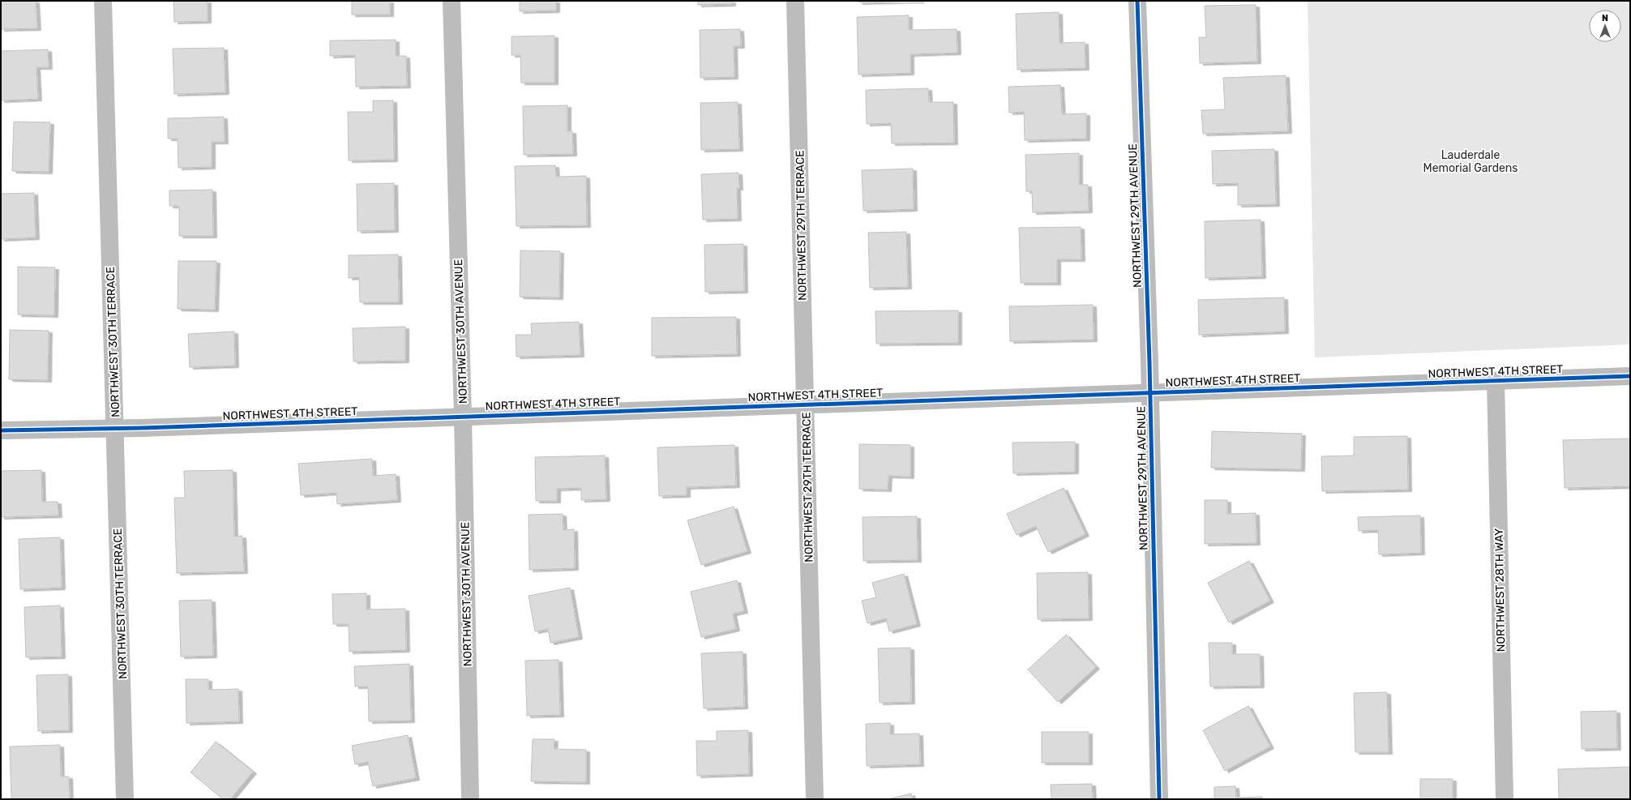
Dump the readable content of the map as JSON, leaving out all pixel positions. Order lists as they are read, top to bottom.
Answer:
{
  "streets": {
    "street": [
      "NORTHWEST 29TH AVENUE",
      "NORTHWEST 29TH TERRACE",
      "NORTHWEST 30TH AVENUE",
      "NORTHWEST 30TH TERRACE",
      "NORTHWEST 4TH STREET",
      "NORTHWEST 28TH WAY"
    ]
  },
  "crossings": [
    ["NORTHWEST 29TH AVENUE", "NORTHWEST 4TH STREET"],
    ["NORTHWEST 29TH TERRACE", "NORTHWEST 4TH STREET"],
    ["NORTHWEST 30TH AVENUE", "NORTHWEST 4TH STREET"],
    ["NORTHWEST 30TH TERRACE", "NORTHWEST 4TH STREET"],
    ["NORTHWEST 4TH STREET", "NORTHWEST 28TH WAY"]
  ],
  "parks": ["Lauderdale Memorial Gardens"],
  "north": "top"
}
